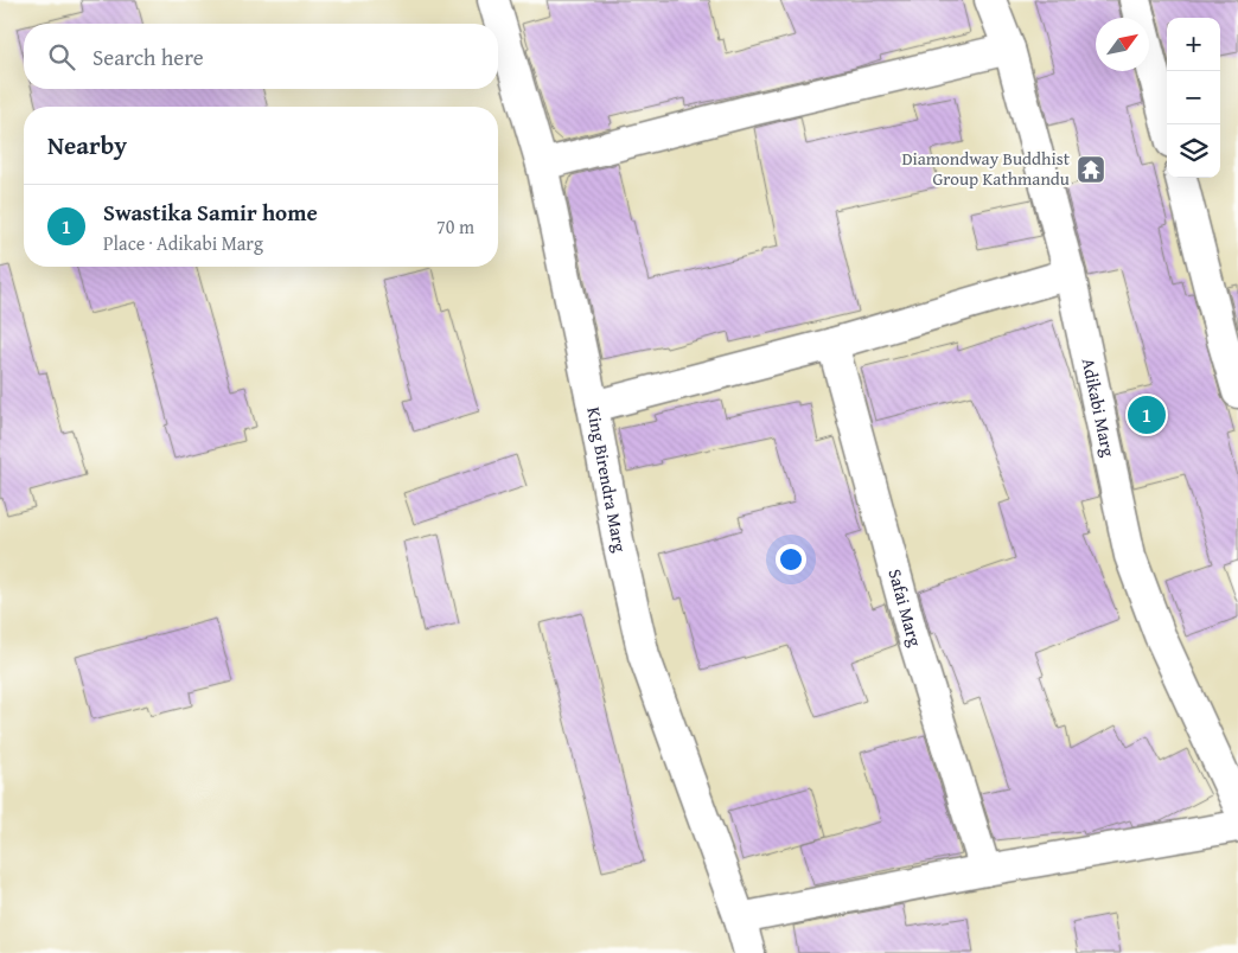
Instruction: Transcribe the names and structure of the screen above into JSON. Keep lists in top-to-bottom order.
{
  "streets": {
    "street": ["Adikabi Marg", "King Birendra Marg", "Safai Marg"]
  },
  "places": {
    "temple": ["Diamondway Buddhist Group Kathmandu"]
  },
  "north": "top right",
  "page": {
    "map_buttons": ["+", "−"],
    "search": "Search here",
    "heading": "Nearby",
    "list": [
      {
        "mark": "1",
        "name": "Swastika Samir home",
        "note": "Place · Adikabi Marg",
        "value": "70 m"
      }
    ],
    "pins": "1"
  }
}
